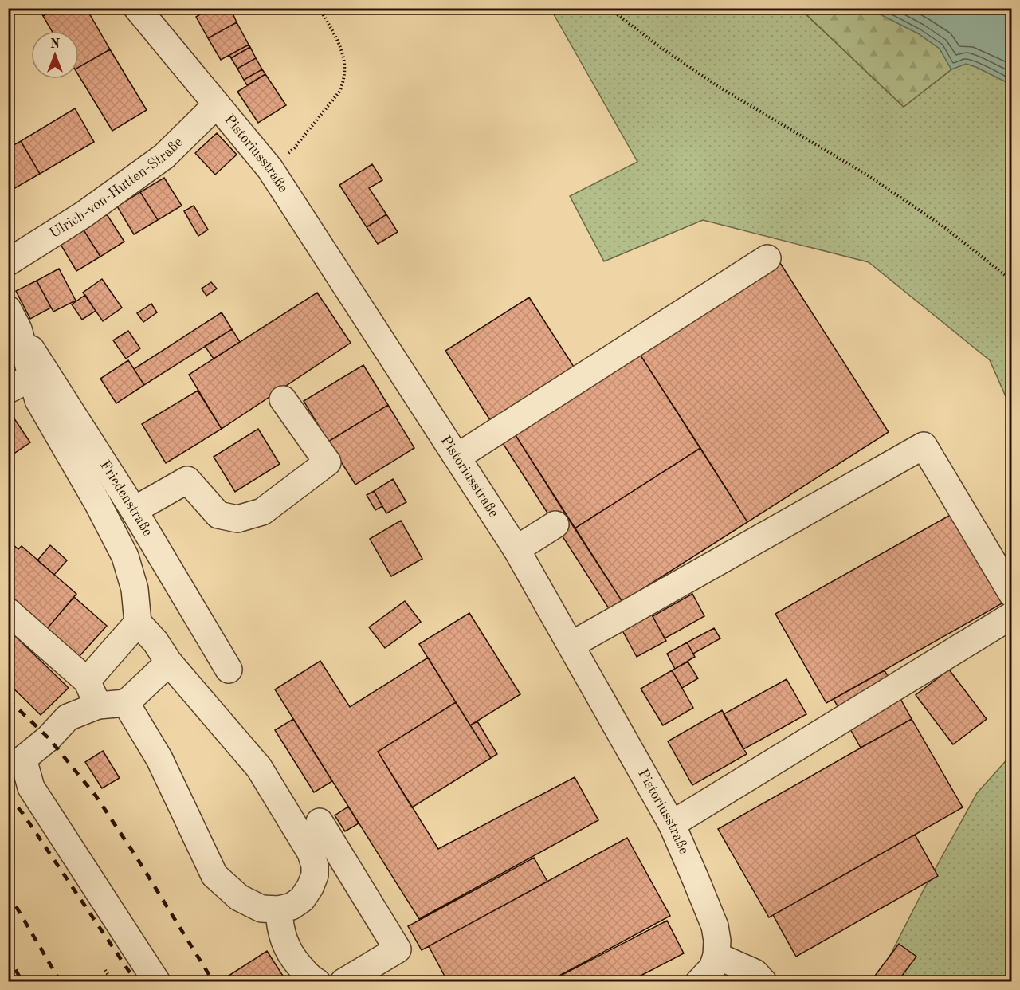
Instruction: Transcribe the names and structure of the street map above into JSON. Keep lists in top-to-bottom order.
{
  "streets": {
    "street": ["Pistoriusstraße", "Ulrich-von-Hutten-Straße", "Friedenstraße"]
  },
  "crossings": [
    ["Pistoriusstraße", "Ulrich-von-Hutten-Straße"]
  ],
  "north": "top"
}
